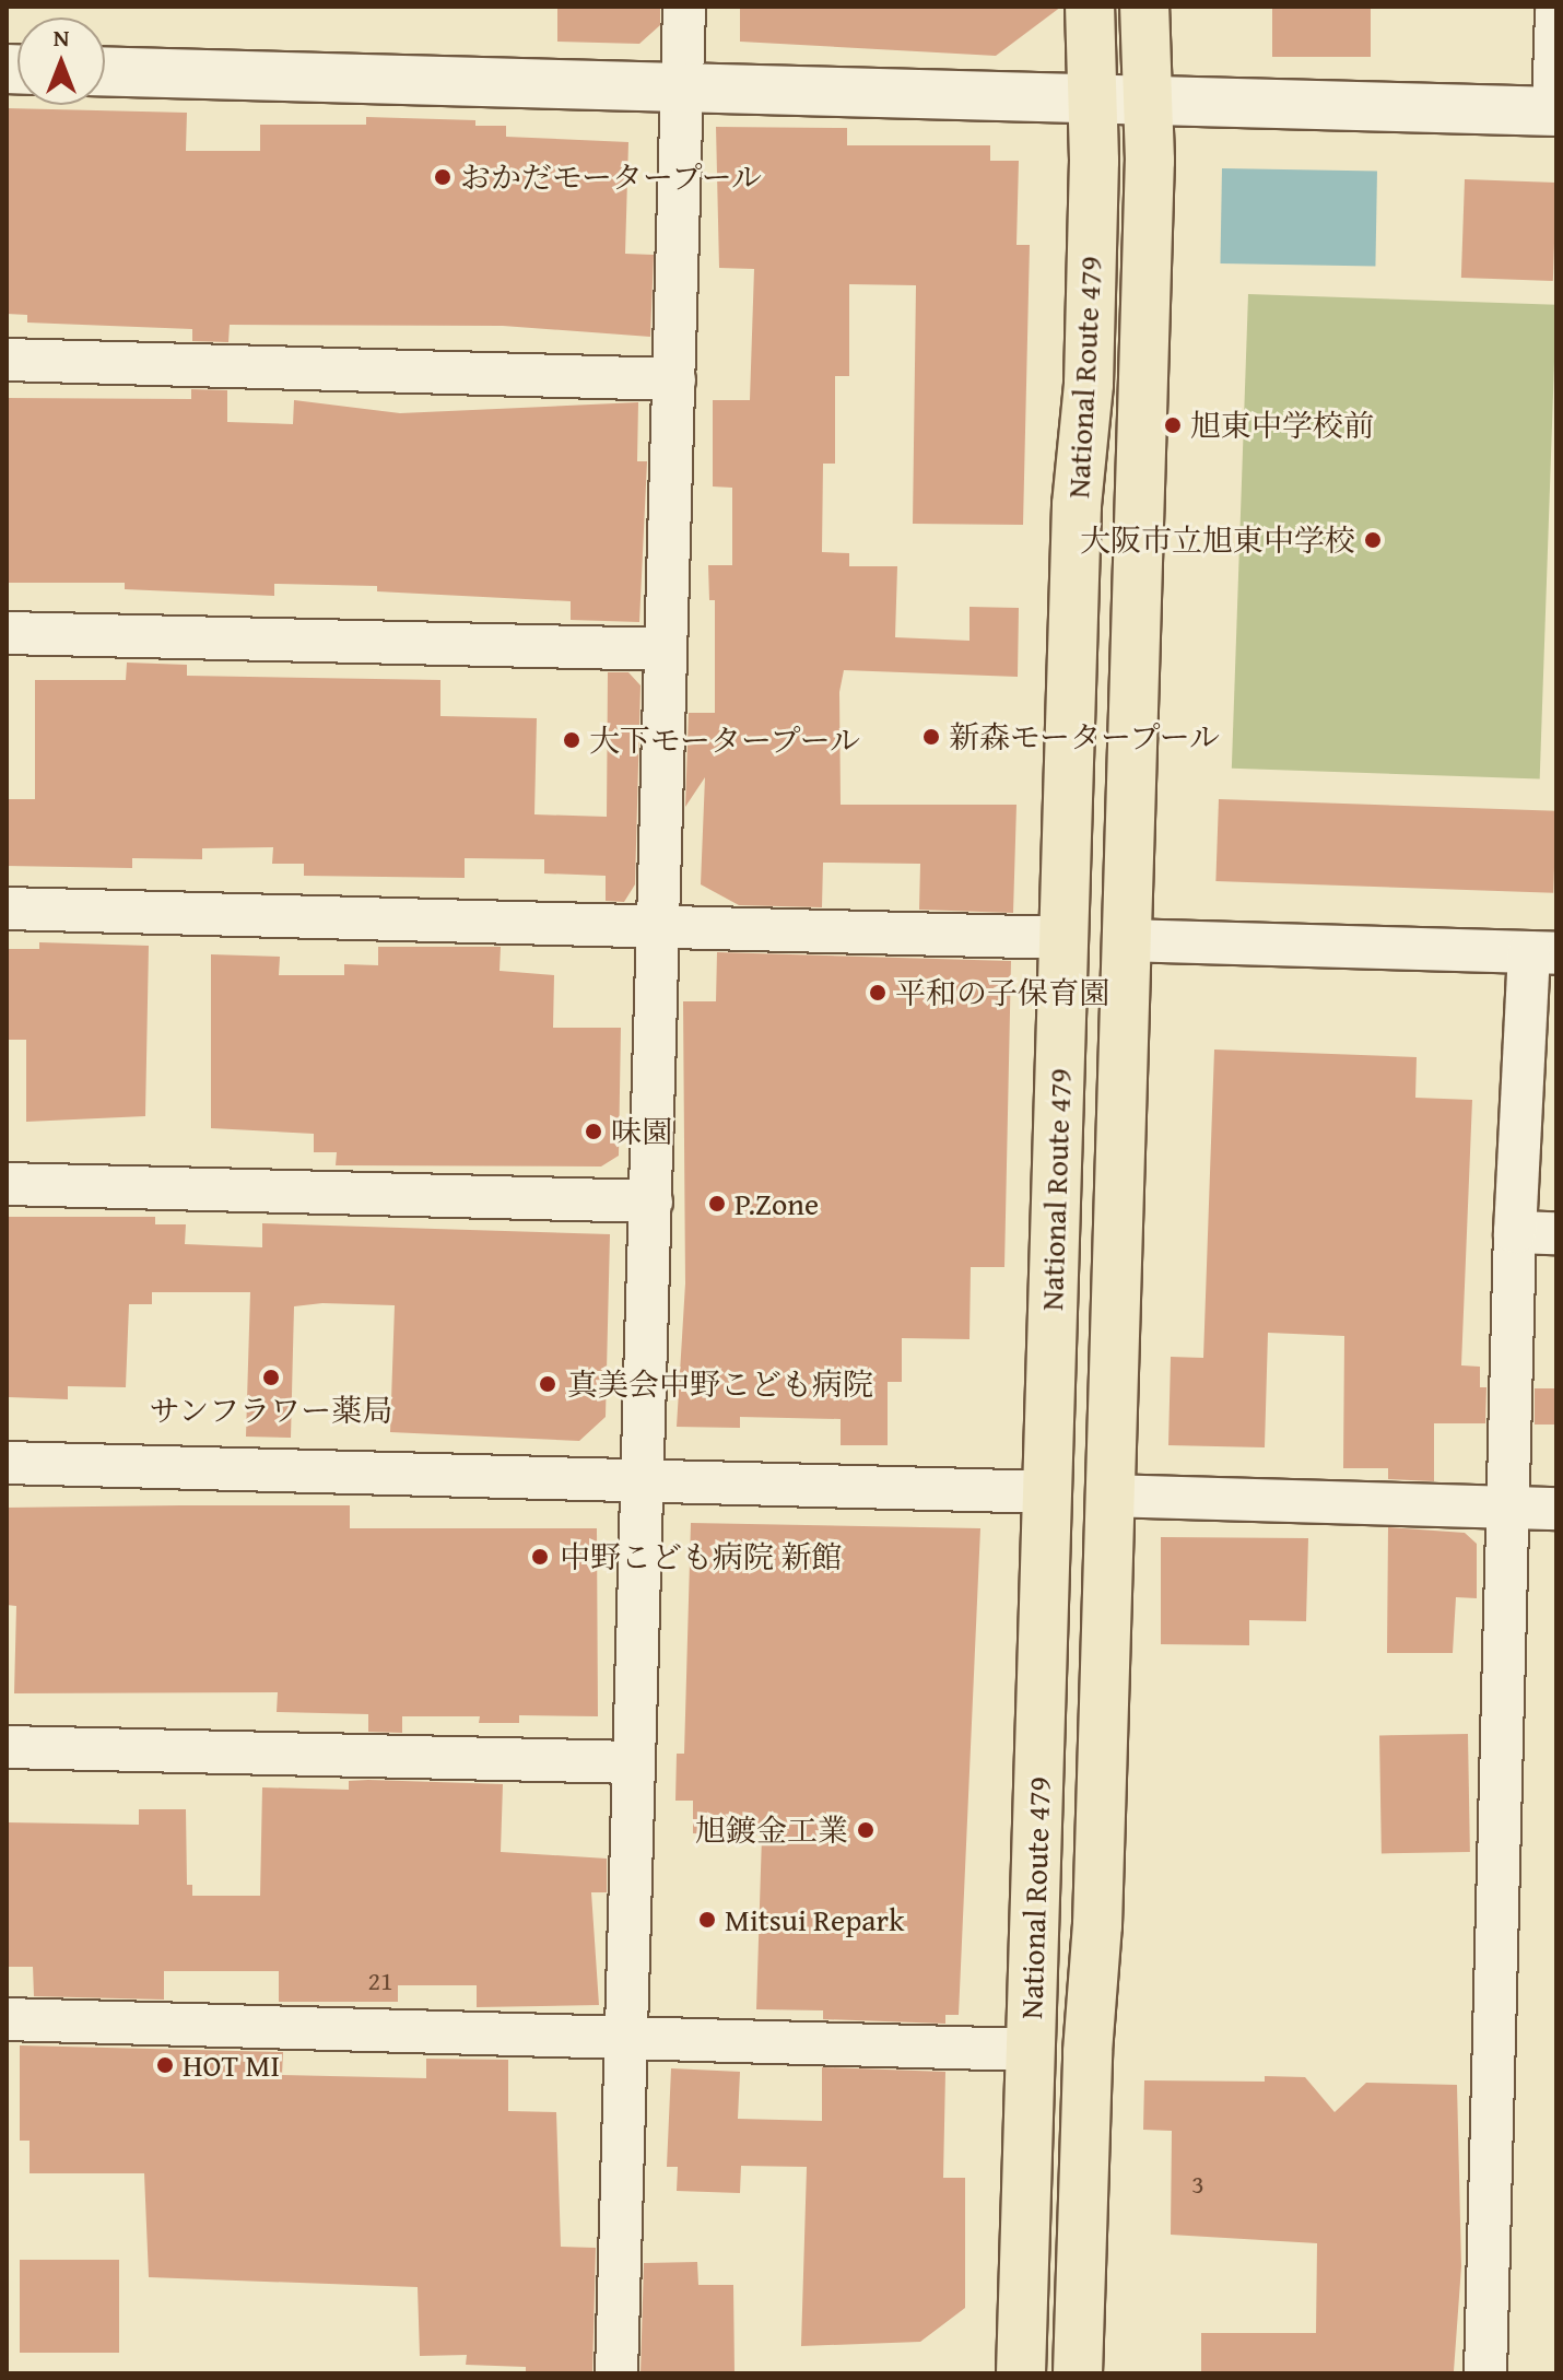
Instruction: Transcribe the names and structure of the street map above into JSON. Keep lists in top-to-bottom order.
{
  "streets": {
    "highway": ["National Route 479"]
  },
  "places": [
    "おかだモータープール",
    "旭東中学校前",
    "大阪市立旭東中学校",
    "新森モータープール",
    "大下モータープール",
    "平和の子保育園",
    "味園",
    "P.Zone",
    "サンフラワー薬局",
    "真美会中野こども病院",
    "中野こども病院 新館",
    "旭鍍金工業",
    "Mitsui Repark",
    "HOT MI"
  ],
  "house_numbers": ["21", "3"],
  "north": "top"
}
